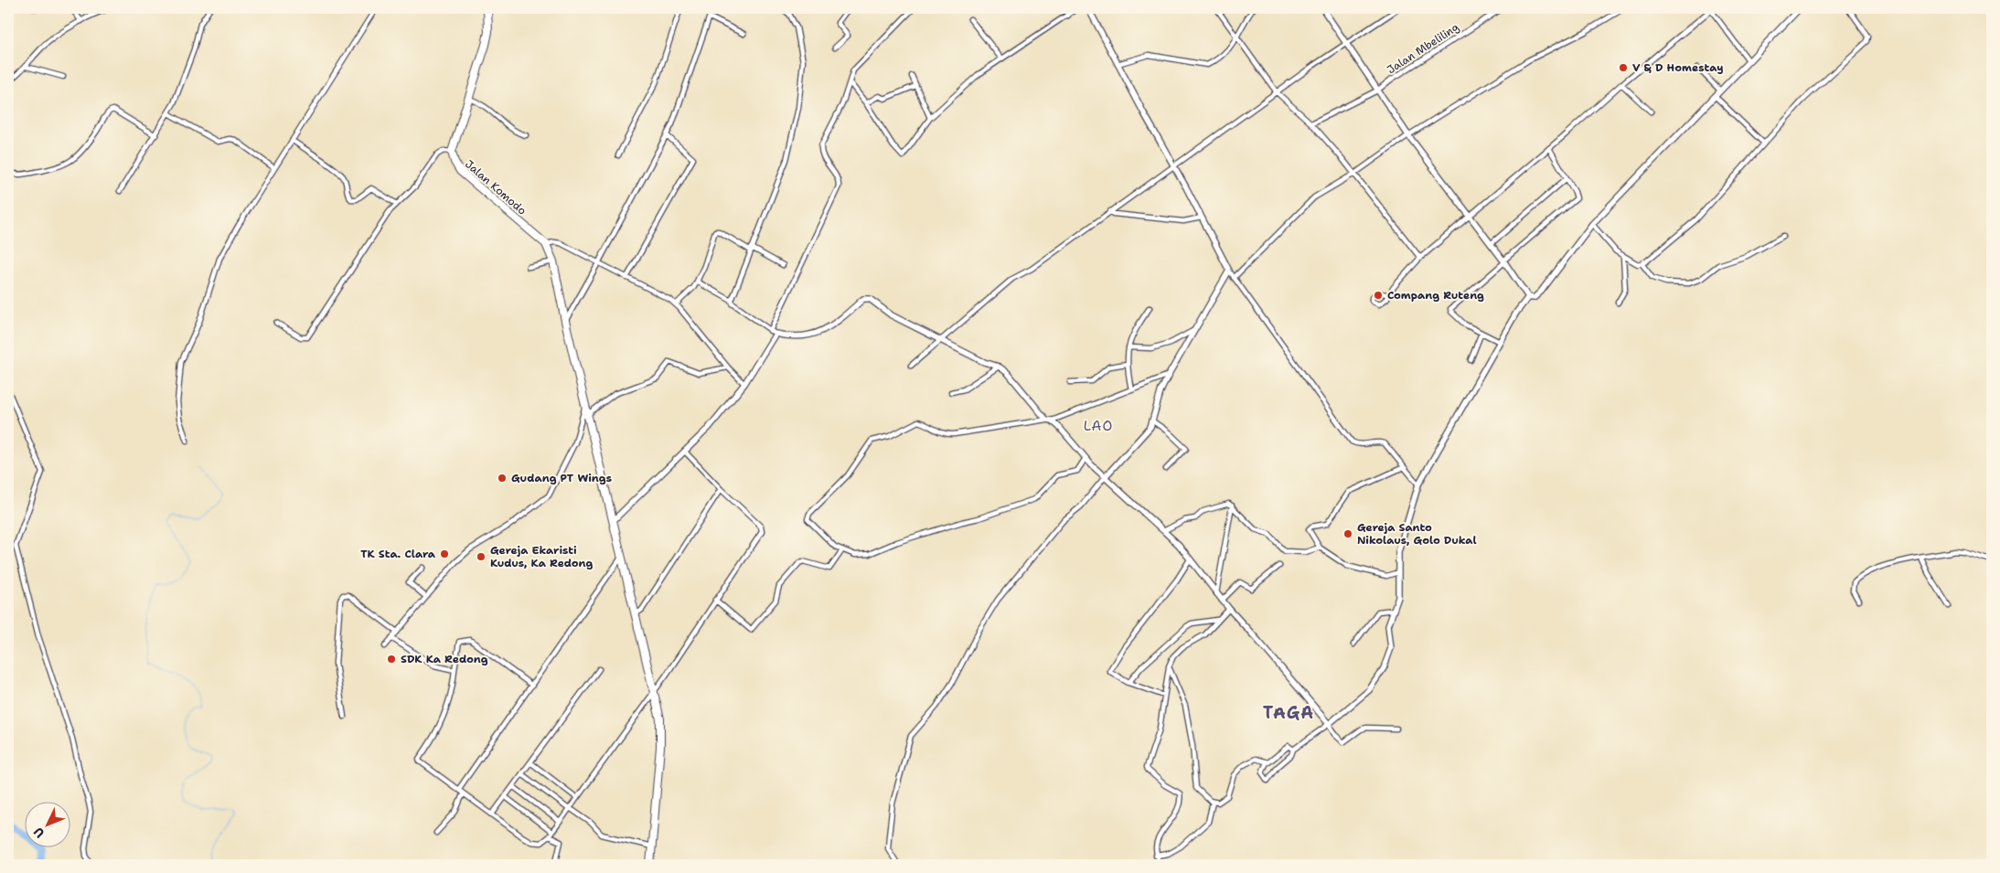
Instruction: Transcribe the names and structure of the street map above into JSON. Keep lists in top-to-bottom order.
{
  "streets": {
    "highway": ["Jalan Komodo"],
    "street": ["Jalan Mbeliling"]
  },
  "districts": ["LAO", "TAGA"],
  "places": [
    "V & D Homestay",
    "Compang Ruteng",
    "Gudang PT Wings",
    "Gereja Santo Nikolaus, Golo Dukal",
    "TK Sta. Clara",
    "Gereja Ekaristi Kudus, Ka Redong",
    "SDK Ka Redong"
  ],
  "north": "bottom left"
}
